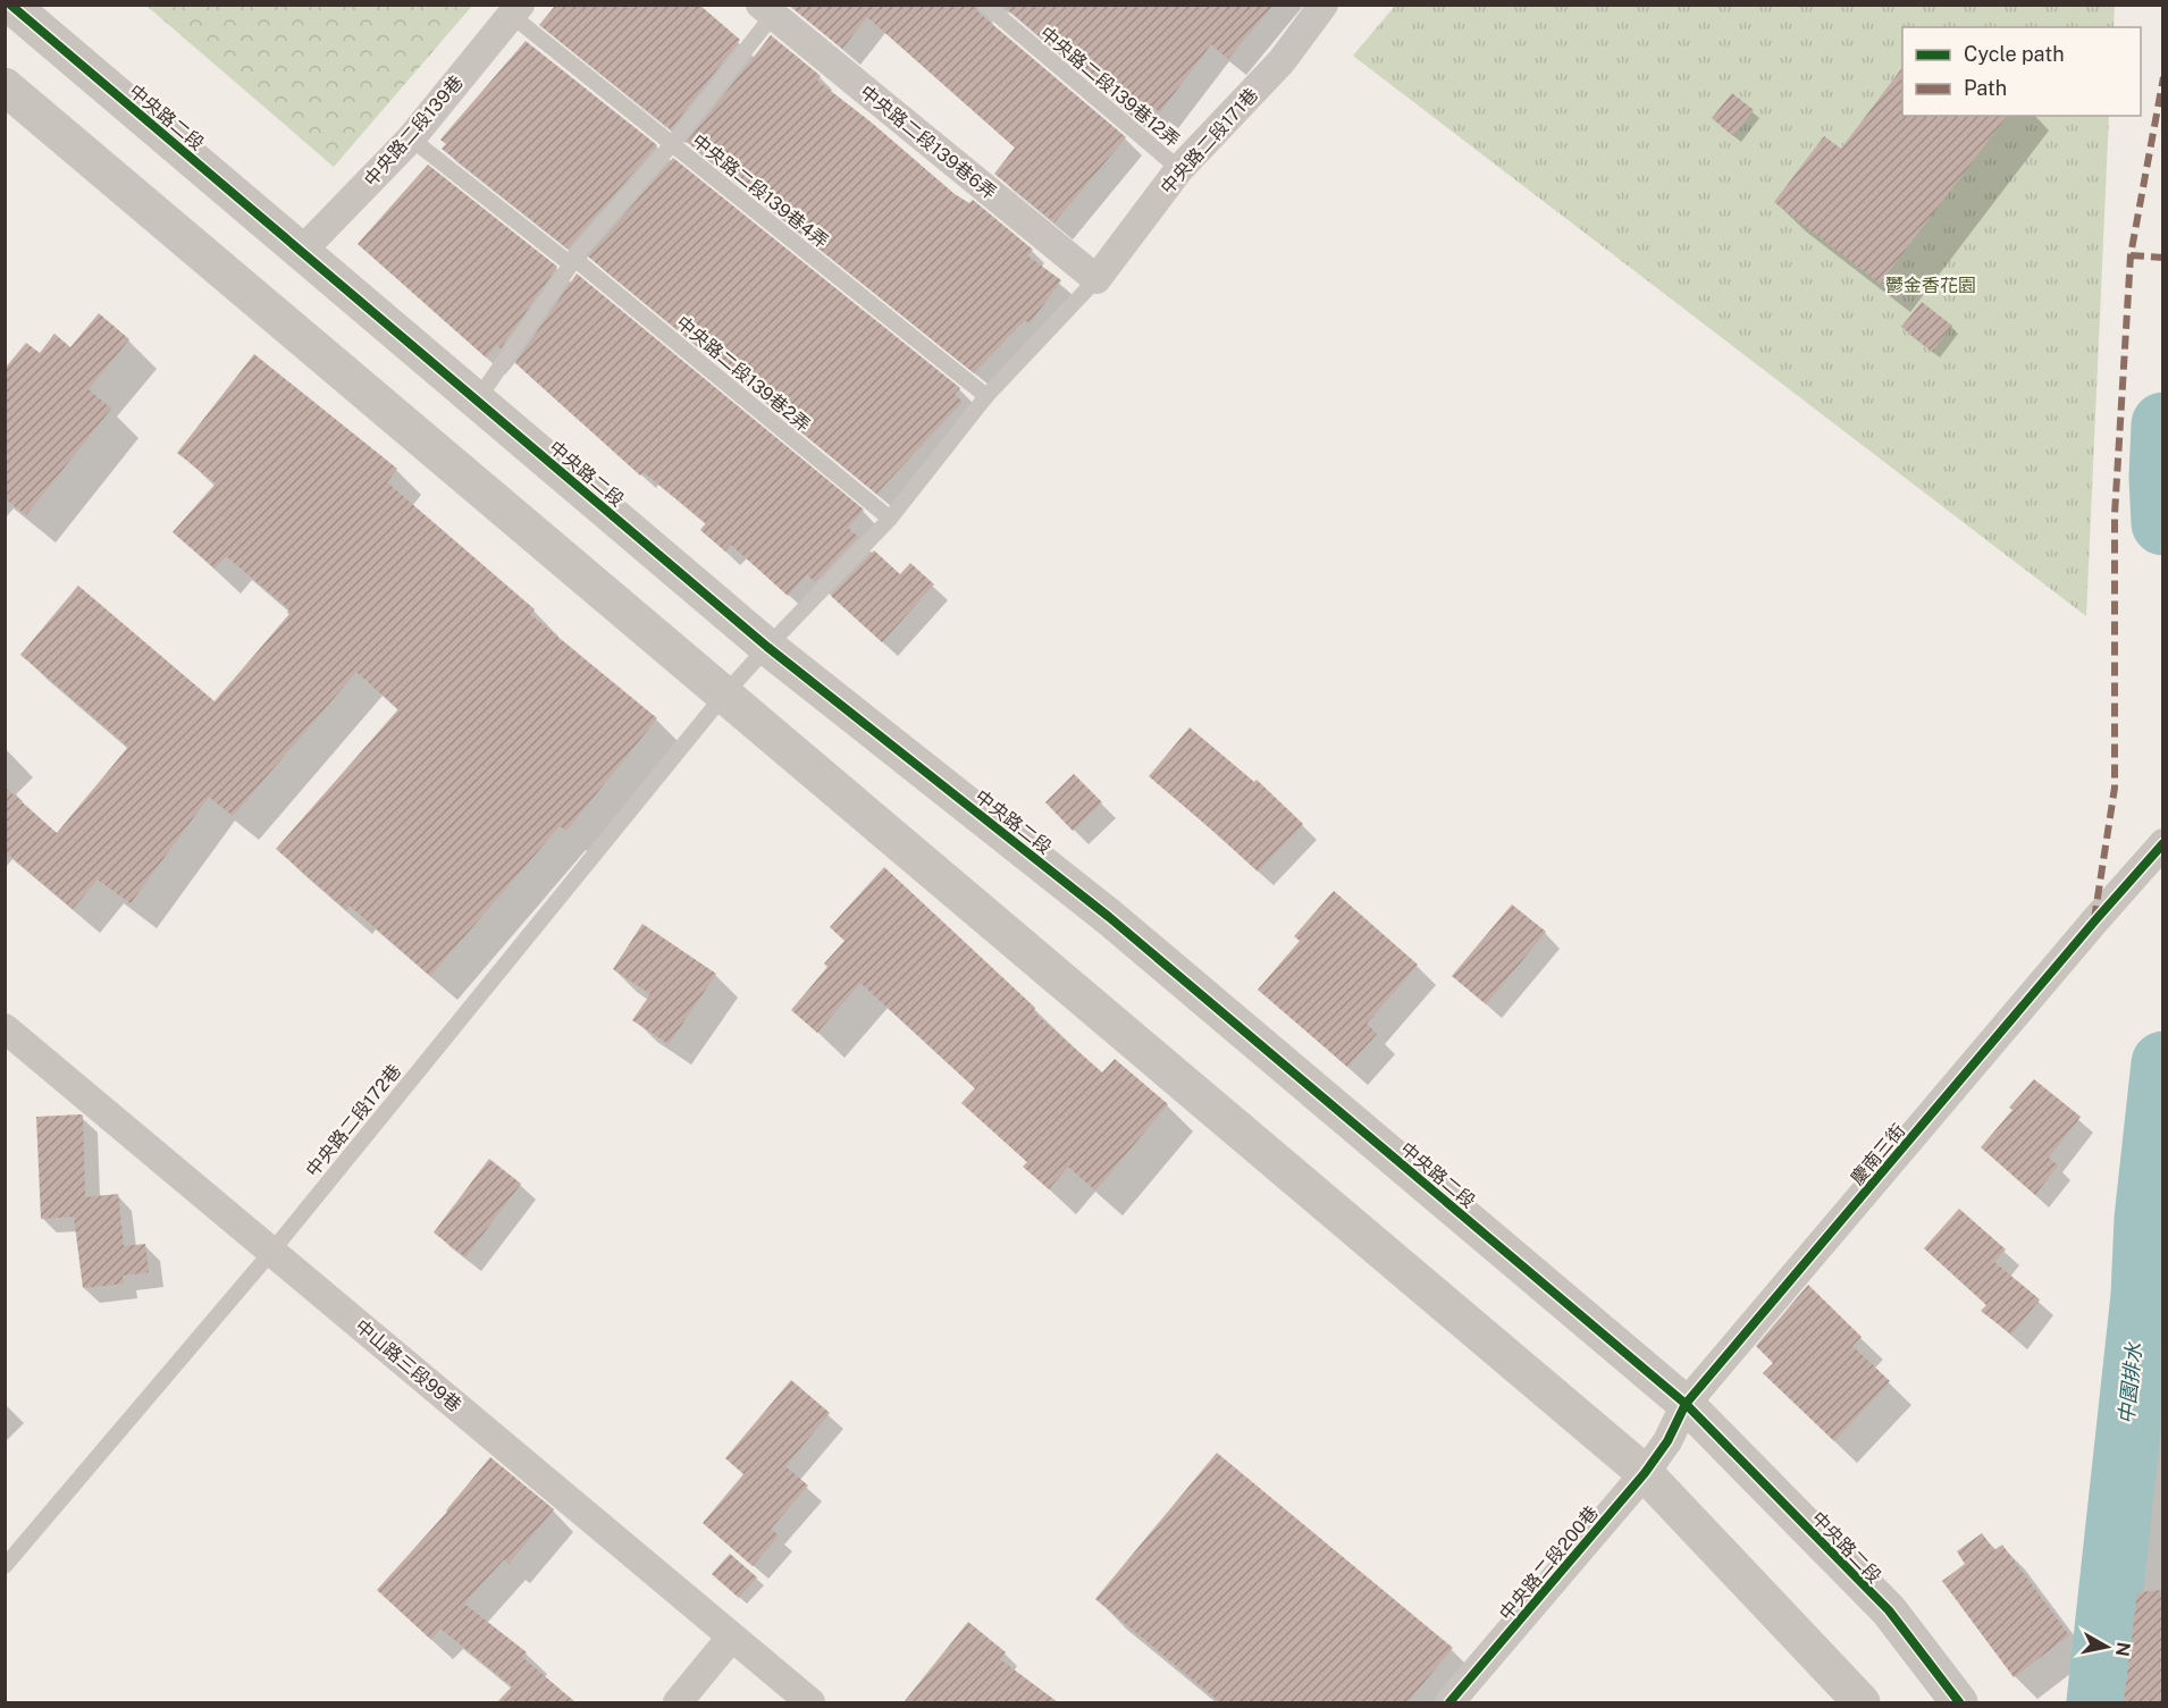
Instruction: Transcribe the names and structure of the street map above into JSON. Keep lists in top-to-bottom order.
{
  "streets": {
    "street": [
      "中央路二段",
      "中央路二段139巷",
      "中央路二段171巷",
      "中央路二段139巷6弄",
      "慶南三街",
      "中山路三段99巷",
      "中央路二段200巷"
    ],
    "lane": [
      "中央路二段139巷12弄",
      "中央路二段139巷4弄",
      "中央路二段139巷2弄",
      "中央路二段172巷"
    ]
  },
  "crossings": [
    ["中央路二段139巷12弄", "中央路二段171巷"],
    ["中央路二段", "中央路二段139巷"],
    ["中央路二段", "中央路二段172巷"],
    ["中央路二段", "慶南三街"],
    ["中央路二段139巷", "中央路二段139巷4弄"],
    ["中央路二段139巷", "中央路二段139巷2弄"],
    ["中央路二段171巷", "中央路二段139巷6弄"],
    ["中央路二段171巷", "中央路二段172巷"],
    ["中央路二段139巷6弄", "中央路二段172巷"],
    ["中央路二段139巷4弄", "中央路二段172巷"],
    ["中央路二段139巷2弄", "中央路二段172巷"],
    ["中央路二段172巷", "中山路三段99巷"],
    ["慶南三街", "中央路二段200巷"]
  ],
  "water": ["中園排水"],
  "parks": ["鬱金香花園"],
  "legend": ["Cycle path", "Path"],
  "north": "right"
}
